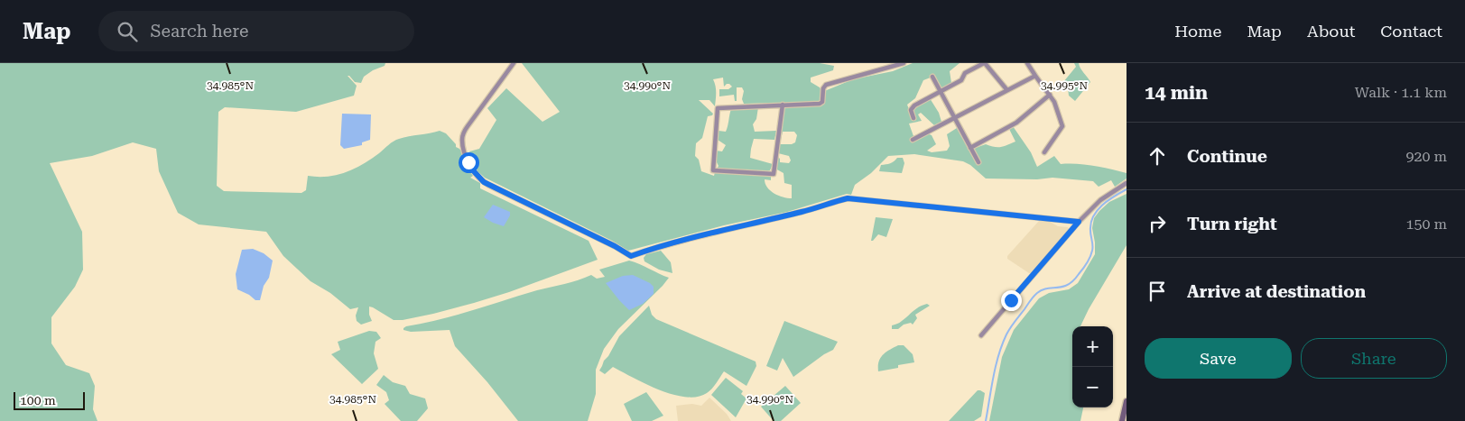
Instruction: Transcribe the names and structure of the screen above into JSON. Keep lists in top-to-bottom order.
{
  "scale_bar": "100 m",
  "page": {
    "header": "Map",
    "search": "Search here",
    "nav": [
      "Home",
      "Map",
      "About",
      "Contact"
    ],
    "heading": ["14 min", "Walk · 1.1 km"],
    "list": [
      ["Continue", "920 m"],
      ["Turn right", "150 m"],
      "Arrive at destination"
    ],
    "buttons": ["Save", "Share"],
    "map_buttons": ["+", "−"],
    "scale": "100 m"
  },
  "coordinates": ["34.985°N", "34.990°N", "34.995°N"]
}
